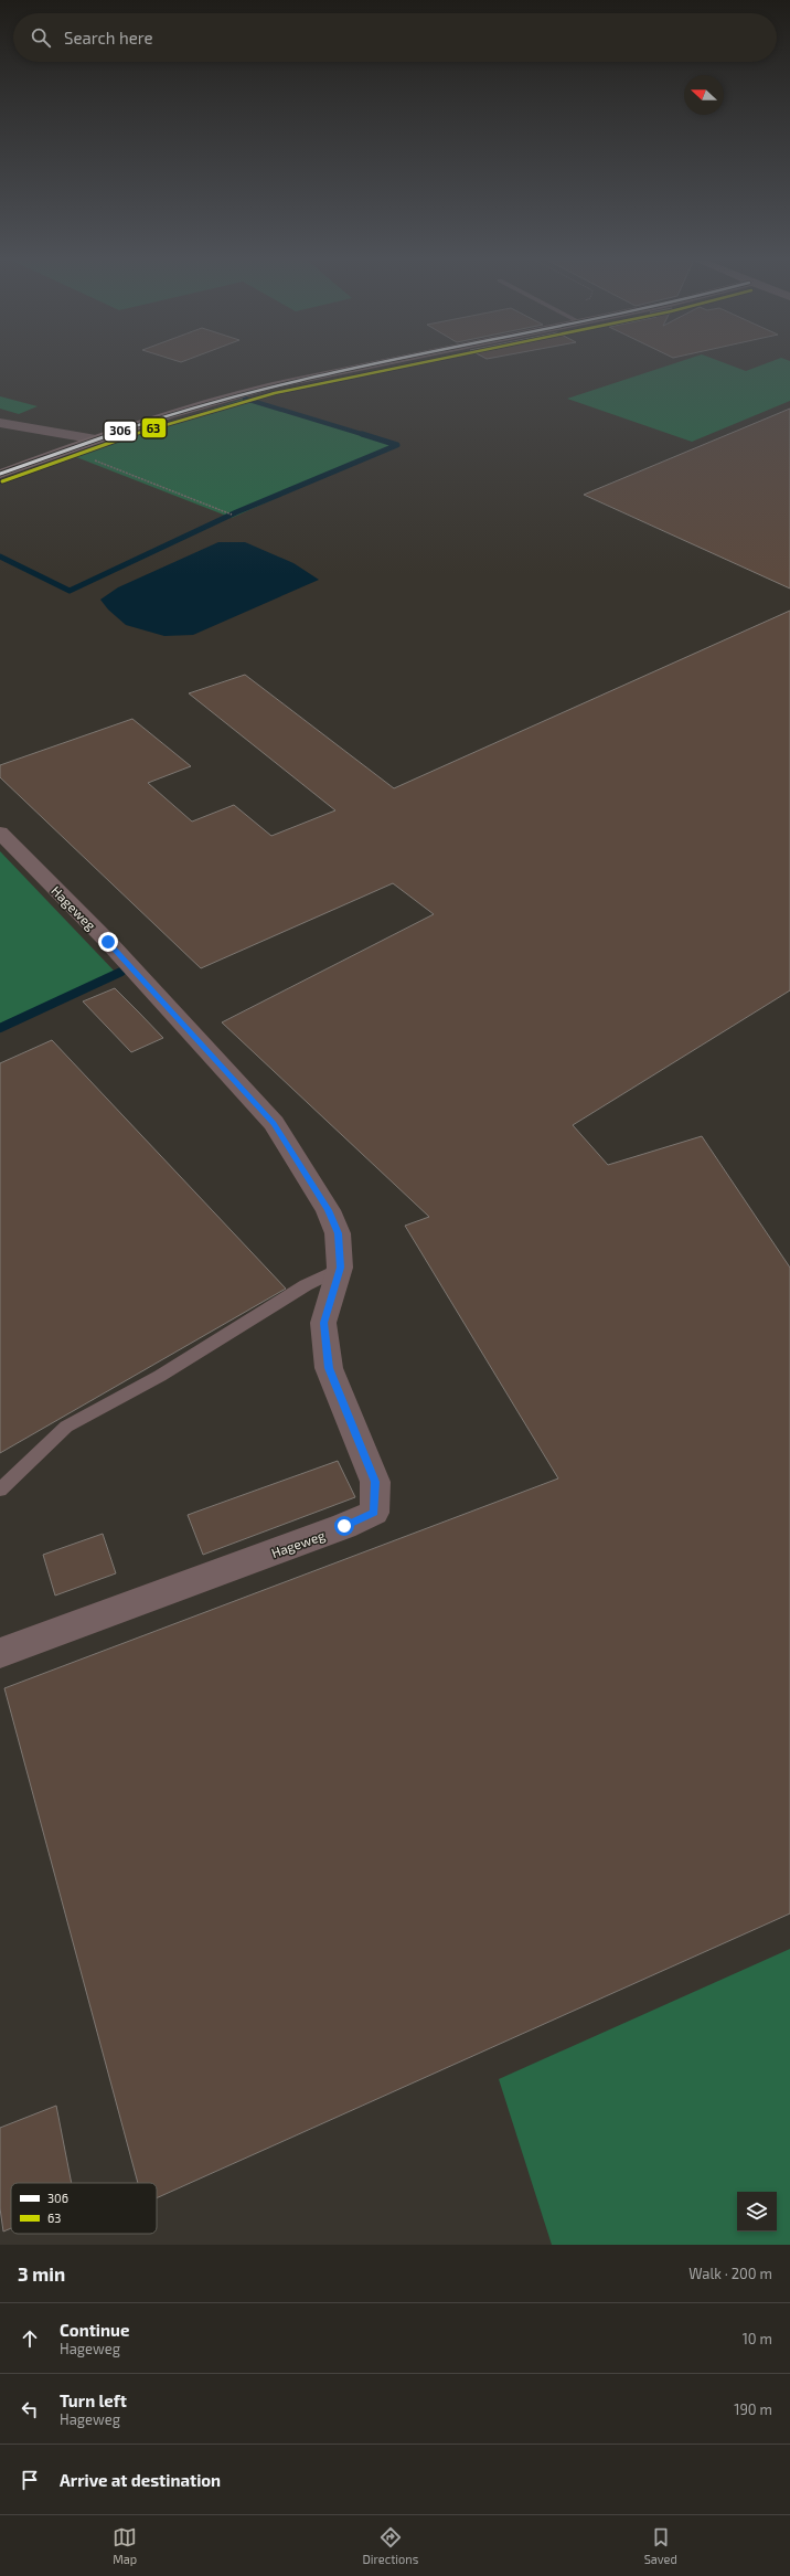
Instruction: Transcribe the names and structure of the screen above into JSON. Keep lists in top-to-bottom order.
{
  "streets": {
    "street": ["Hageweg"]
  },
  "lines": ["transit line 306", "transit line 63"],
  "legend": ["306", "63"],
  "north": "left",
  "page": {
    "search": "Search here",
    "heading": ["3 min", "Walk · 200 m"],
    "list": [
      ["Continue", "Hageweg", "10 m"],
      ["Turn left", "Hageweg", "190 m"],
      "Arrive at destination"
    ],
    "nav": ["Map", "Directions", "Saved"]
  }
}
